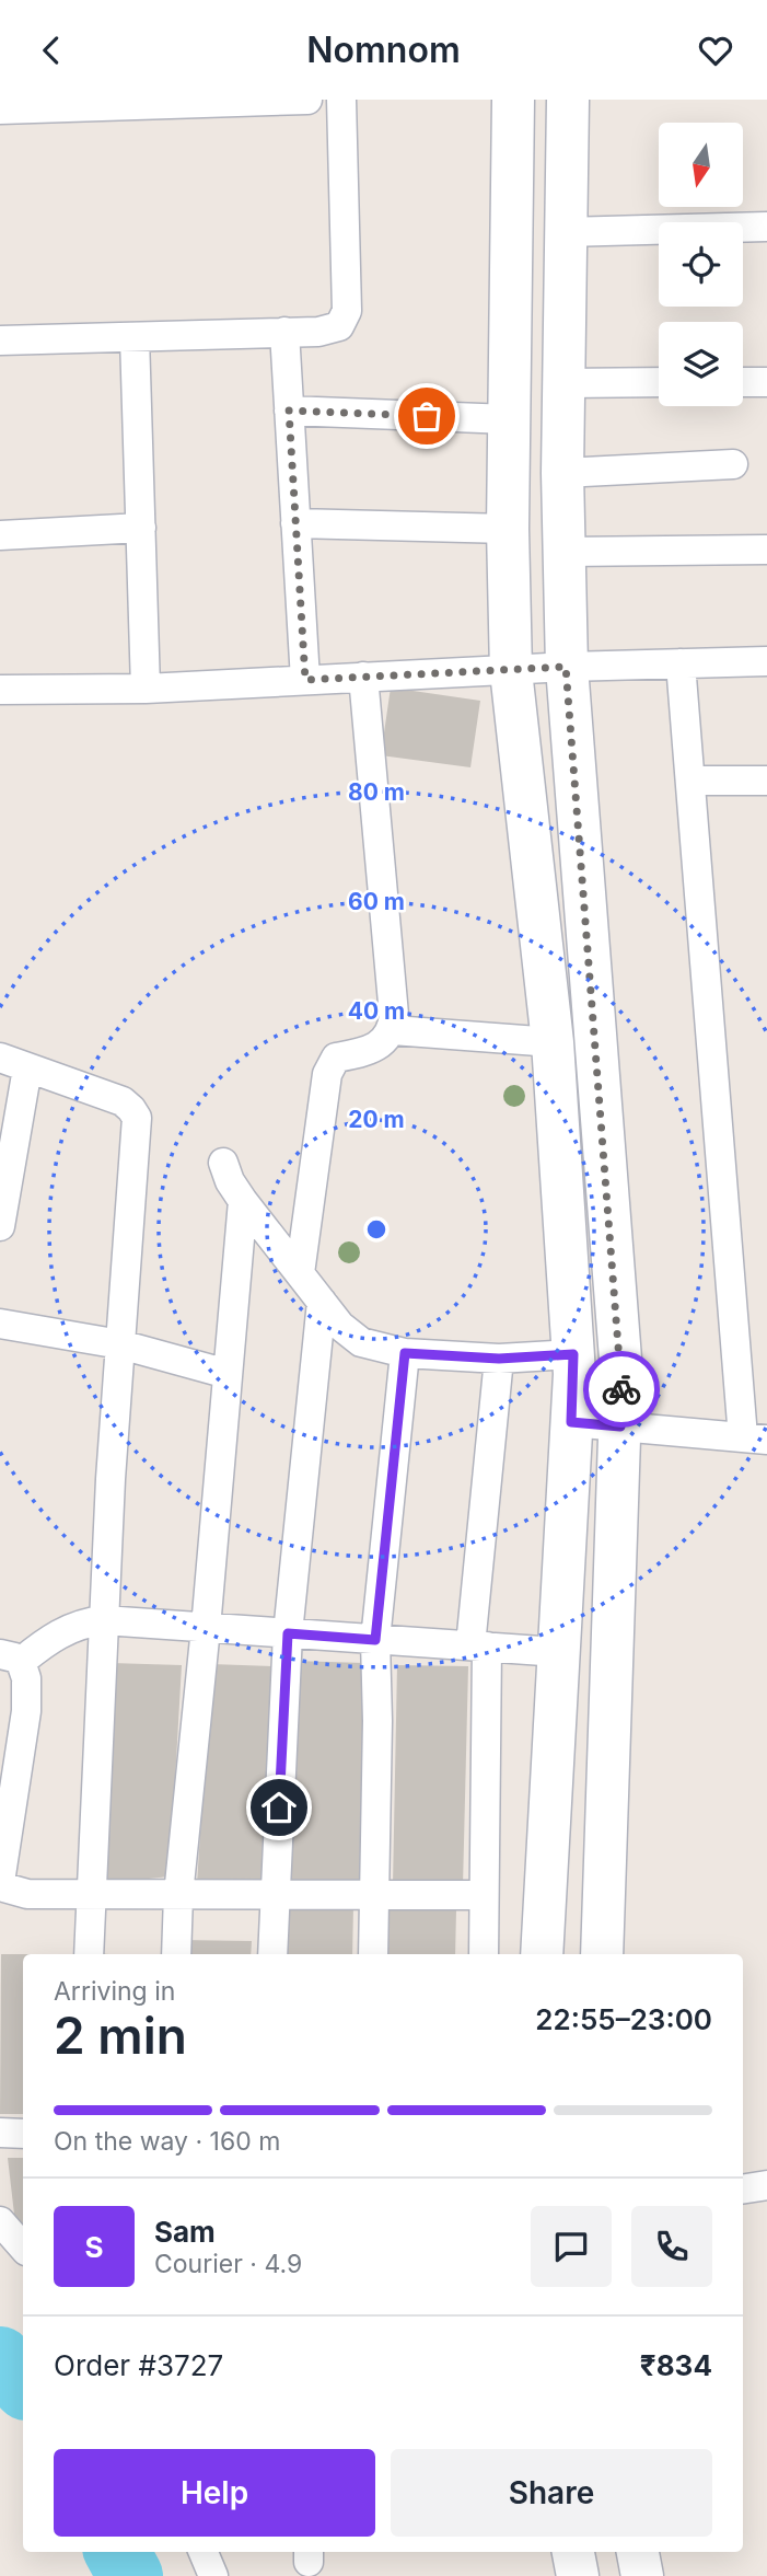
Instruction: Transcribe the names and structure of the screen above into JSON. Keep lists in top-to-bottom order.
{
  "north": "bottom",
  "page": {
    "header": "Nomnom",
    "heading": ["2 min", "Arriving in", "22:55–23:00"],
    "panel": [
      "Sam",
      "Courier · 4.9",
      "Order #3727",
      "₹834"
    ],
    "bar": "On the way · 160 m",
    "round": "S",
    "buttons": ["Help", "Share"]
  },
  "rings": [
    "80 m",
    "60 m",
    "40 m",
    "20 m"
  ]
}
